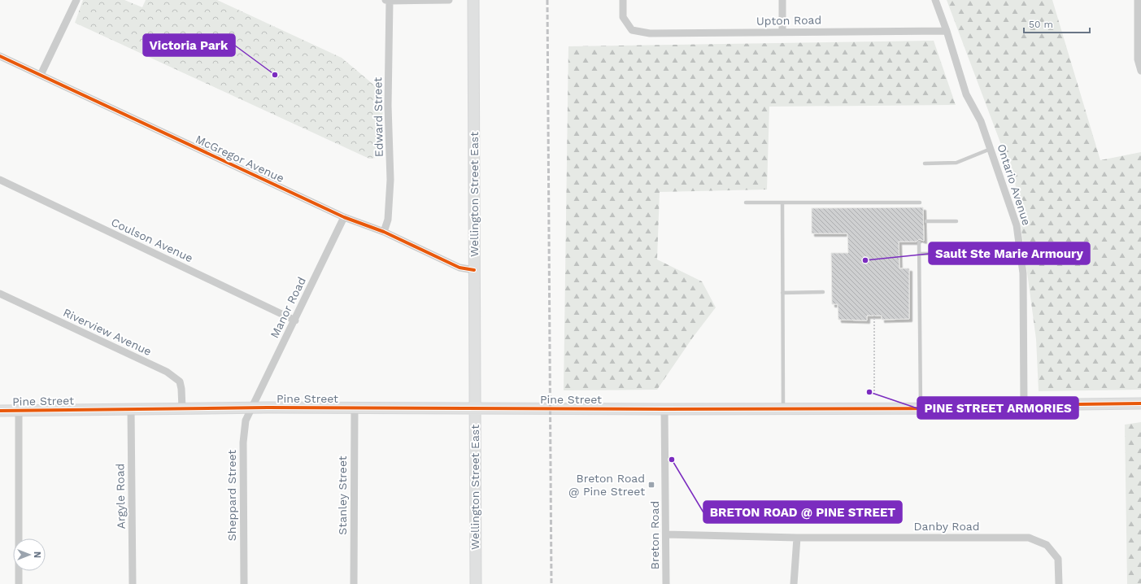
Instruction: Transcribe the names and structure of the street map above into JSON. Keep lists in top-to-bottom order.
{
  "streets": {
    "street": [
      "Upton Road",
      "Edward Street",
      "McGregor Avenue",
      "Ontario Avenue",
      "Wellington Street East",
      "Coulson Avenue",
      "Manor Road",
      "Riverview Avenue",
      "Pine Street",
      "Sheppard Street",
      "Stanley Street",
      "Argyle Road",
      "Danby Road",
      "Breton Road"
    ]
  },
  "crossings": [
    ["Upton Road", "Ontario Avenue"],
    ["Edward Street", "McGregor Avenue"],
    ["McGregor Avenue", "Wellington Street East"],
    ["McGregor Avenue", "Manor Road"],
    ["Ontario Avenue", "Pine Street"],
    ["Wellington Street East", "Pine Street"],
    ["Coulson Avenue", "Manor Road"],
    ["Manor Road", "Pine Street"],
    ["Manor Road", "Sheppard Street"],
    ["Riverview Avenue", "Pine Street"],
    ["Pine Street", "Sheppard Street"],
    ["Pine Street", "Stanley Street"],
    ["Pine Street", "Argyle Road"],
    ["Pine Street", "Breton Road"],
    ["Danby Road", "Breton Road"]
  ],
  "places": {
    "other": [
      "Victoria Park",
      "Sault Ste Marie Armoury",
      "PINE STREET ARMORIES",
      "BRETON ROAD @ PINE STREET"
    ],
    "transit": ["Breton Road @ Pine Street"]
  },
  "scale_bar": "50 m",
  "north": "right"
}
